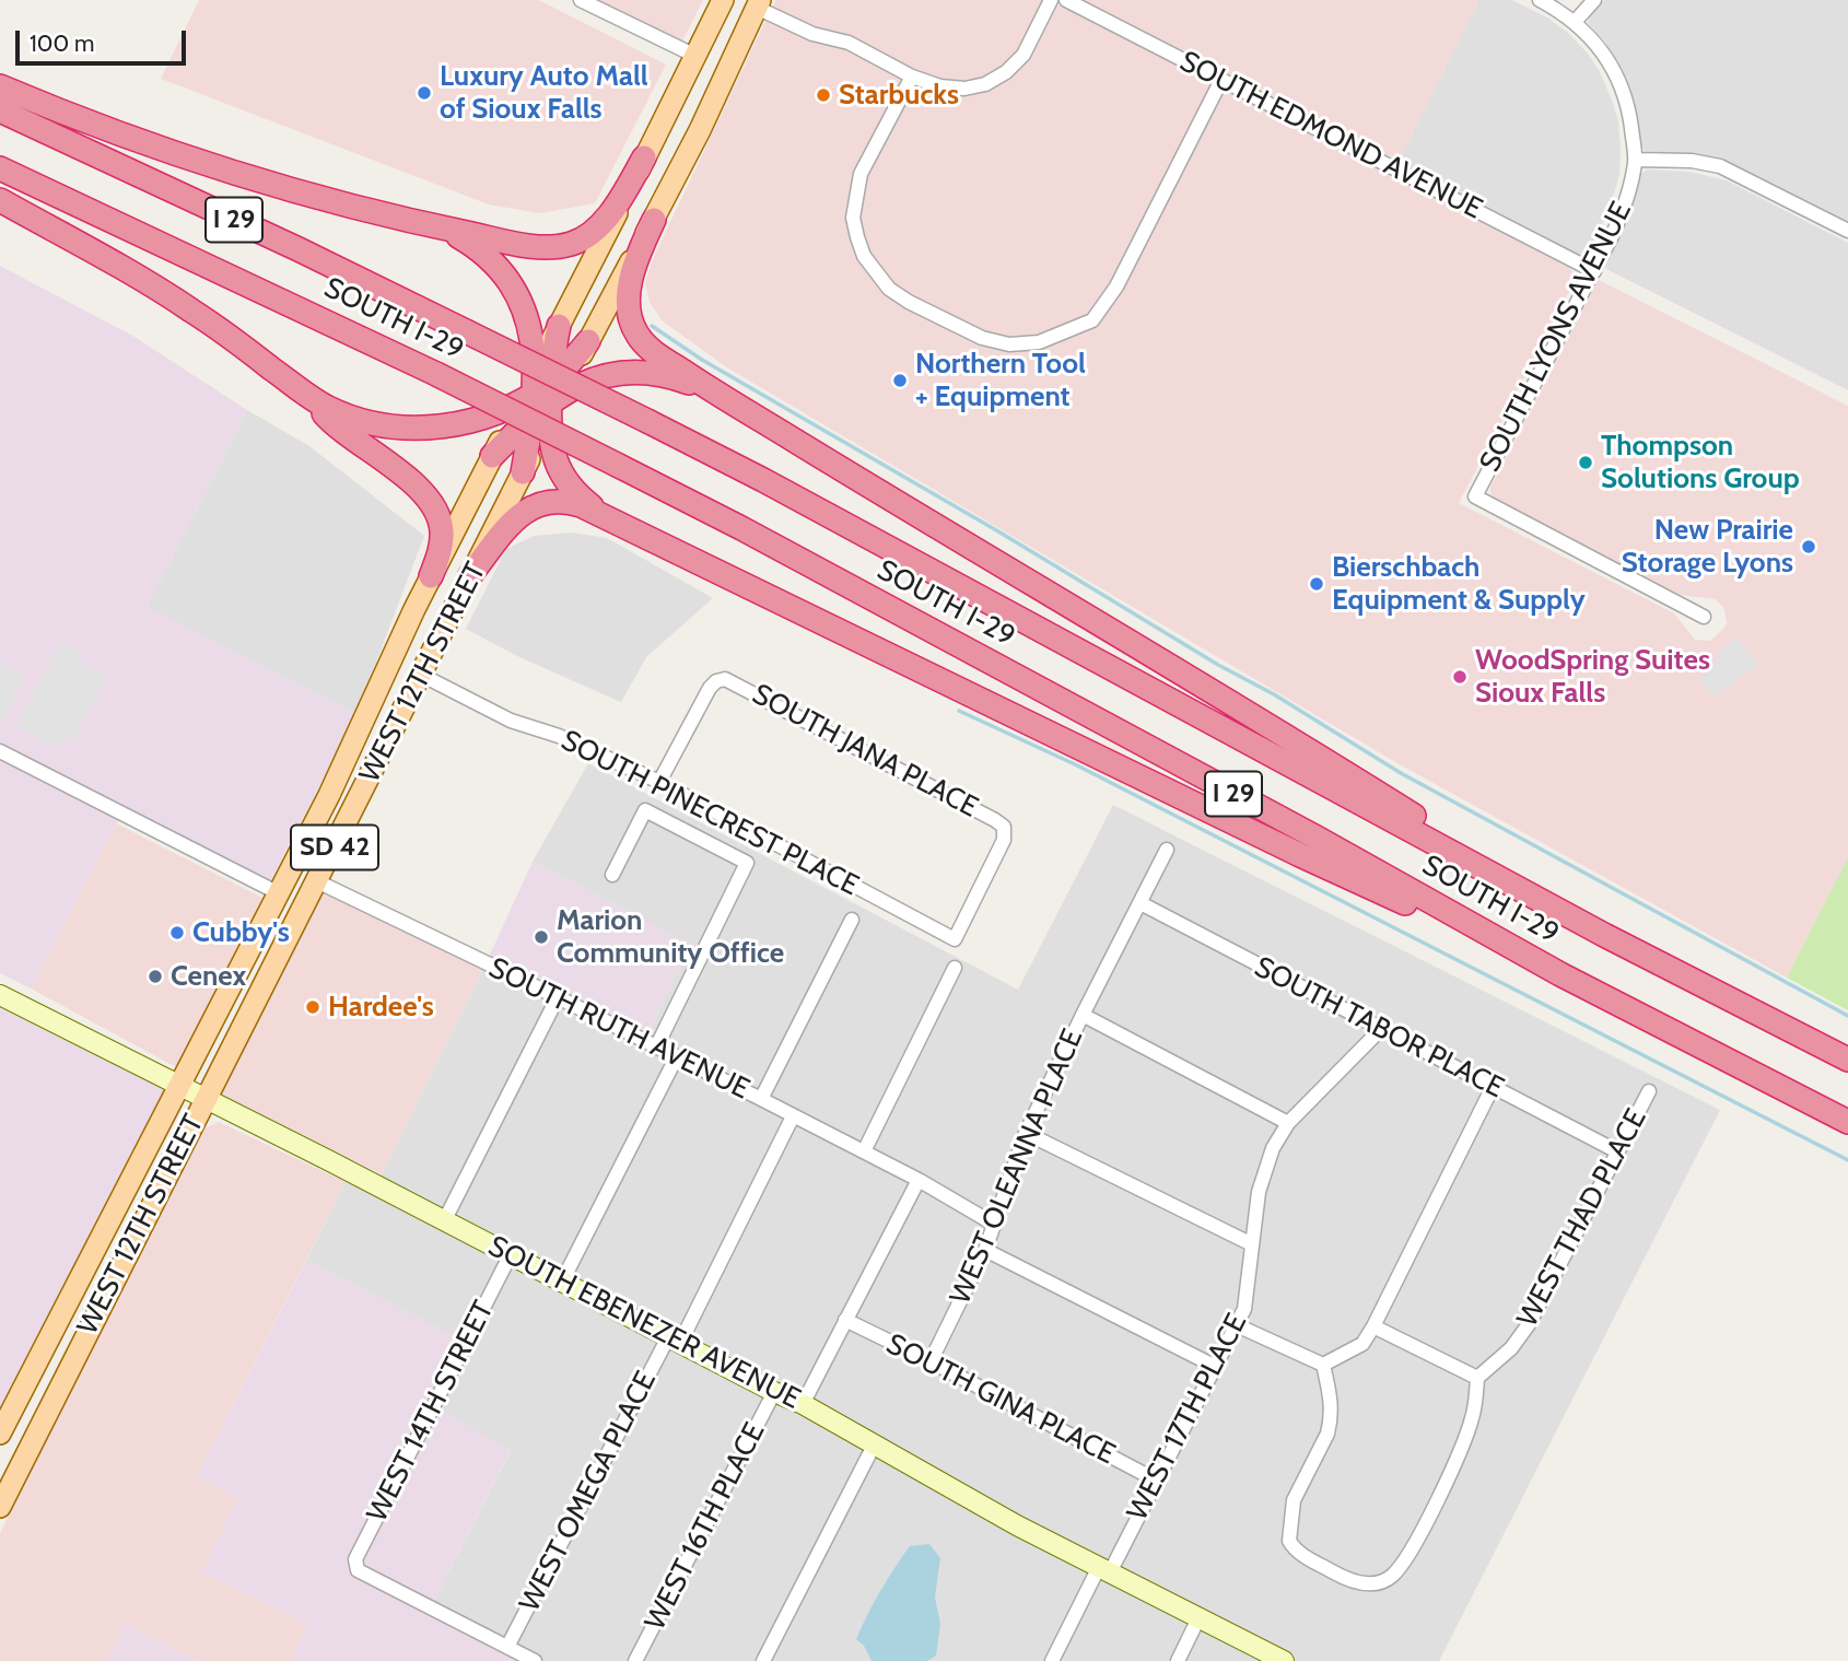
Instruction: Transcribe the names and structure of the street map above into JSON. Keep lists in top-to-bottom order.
{
  "streets": {
    "highway": ["I 29", "SOUTH I-29"],
    "main road": ["WEST 12TH STREET", "SD 42"],
    "street": [
      "SOUTH EDMOND AVENUE",
      "SOUTH LYONS AVENUE",
      "SOUTH JANA PLACE",
      "SOUTH PINECREST PLACE",
      "SOUTH TABOR PLACE",
      "SOUTH RUTH AVENUE",
      "WEST OLEANNA PLACE",
      "WEST THAD PLACE",
      "SOUTH EBENEZER AVENUE",
      "SOUTH GINA PLACE",
      "WEST 14TH STREET",
      "WEST 17TH PLACE",
      "WEST OMEGA PLACE",
      "WEST 16TH PLACE"
    ]
  },
  "crossings": [
    ["SOUTH EDMOND AVENUE", "SOUTH LYONS AVENUE"],
    ["WEST 12TH STREET", "SOUTH PINECREST PLACE"],
    ["WEST 12TH STREET", "SOUTH RUTH AVENUE"],
    ["WEST 12TH STREET", "SOUTH EBENEZER AVENUE"],
    ["SOUTH JANA PLACE", "SOUTH PINECREST PLACE"],
    ["SOUTH TABOR PLACE", "WEST OLEANNA PLACE"],
    ["SOUTH TABOR PLACE", "WEST THAD PLACE"],
    ["SOUTH TABOR PLACE", "WEST 17TH PLACE"],
    ["SOUTH RUTH AVENUE", "WEST OLEANNA PLACE"],
    ["SOUTH RUTH AVENUE", "WEST OMEGA PLACE"],
    ["WEST OLEANNA PLACE", "SOUTH GINA PLACE"],
    ["SOUTH EBENEZER AVENUE", "WEST 14TH STREET"],
    ["SOUTH EBENEZER AVENUE", "WEST 17TH PLACE"],
    ["SOUTH EBENEZER AVENUE", "WEST OMEGA PLACE"],
    ["SOUTH EBENEZER AVENUE", "WEST 16TH PLACE"],
    ["SOUTH GINA PLACE", "WEST 17TH PLACE"],
    ["WEST 14TH STREET", "WEST OMEGA PLACE"]
  ],
  "places": [
    "Luxury Auto Mall of Sioux Falls",
    "Starbucks",
    "Northern Tool + Equipment",
    "Thompson Solutions Group",
    "New Prairie Storage Lyons",
    "Bierschbach Equipment & Supply",
    "WoodSpring Suites Sioux Falls",
    "Cubby's",
    "Marion Community Office",
    "Cenex",
    "Hardee's"
  ],
  "scale_bar": "100 m"
}
